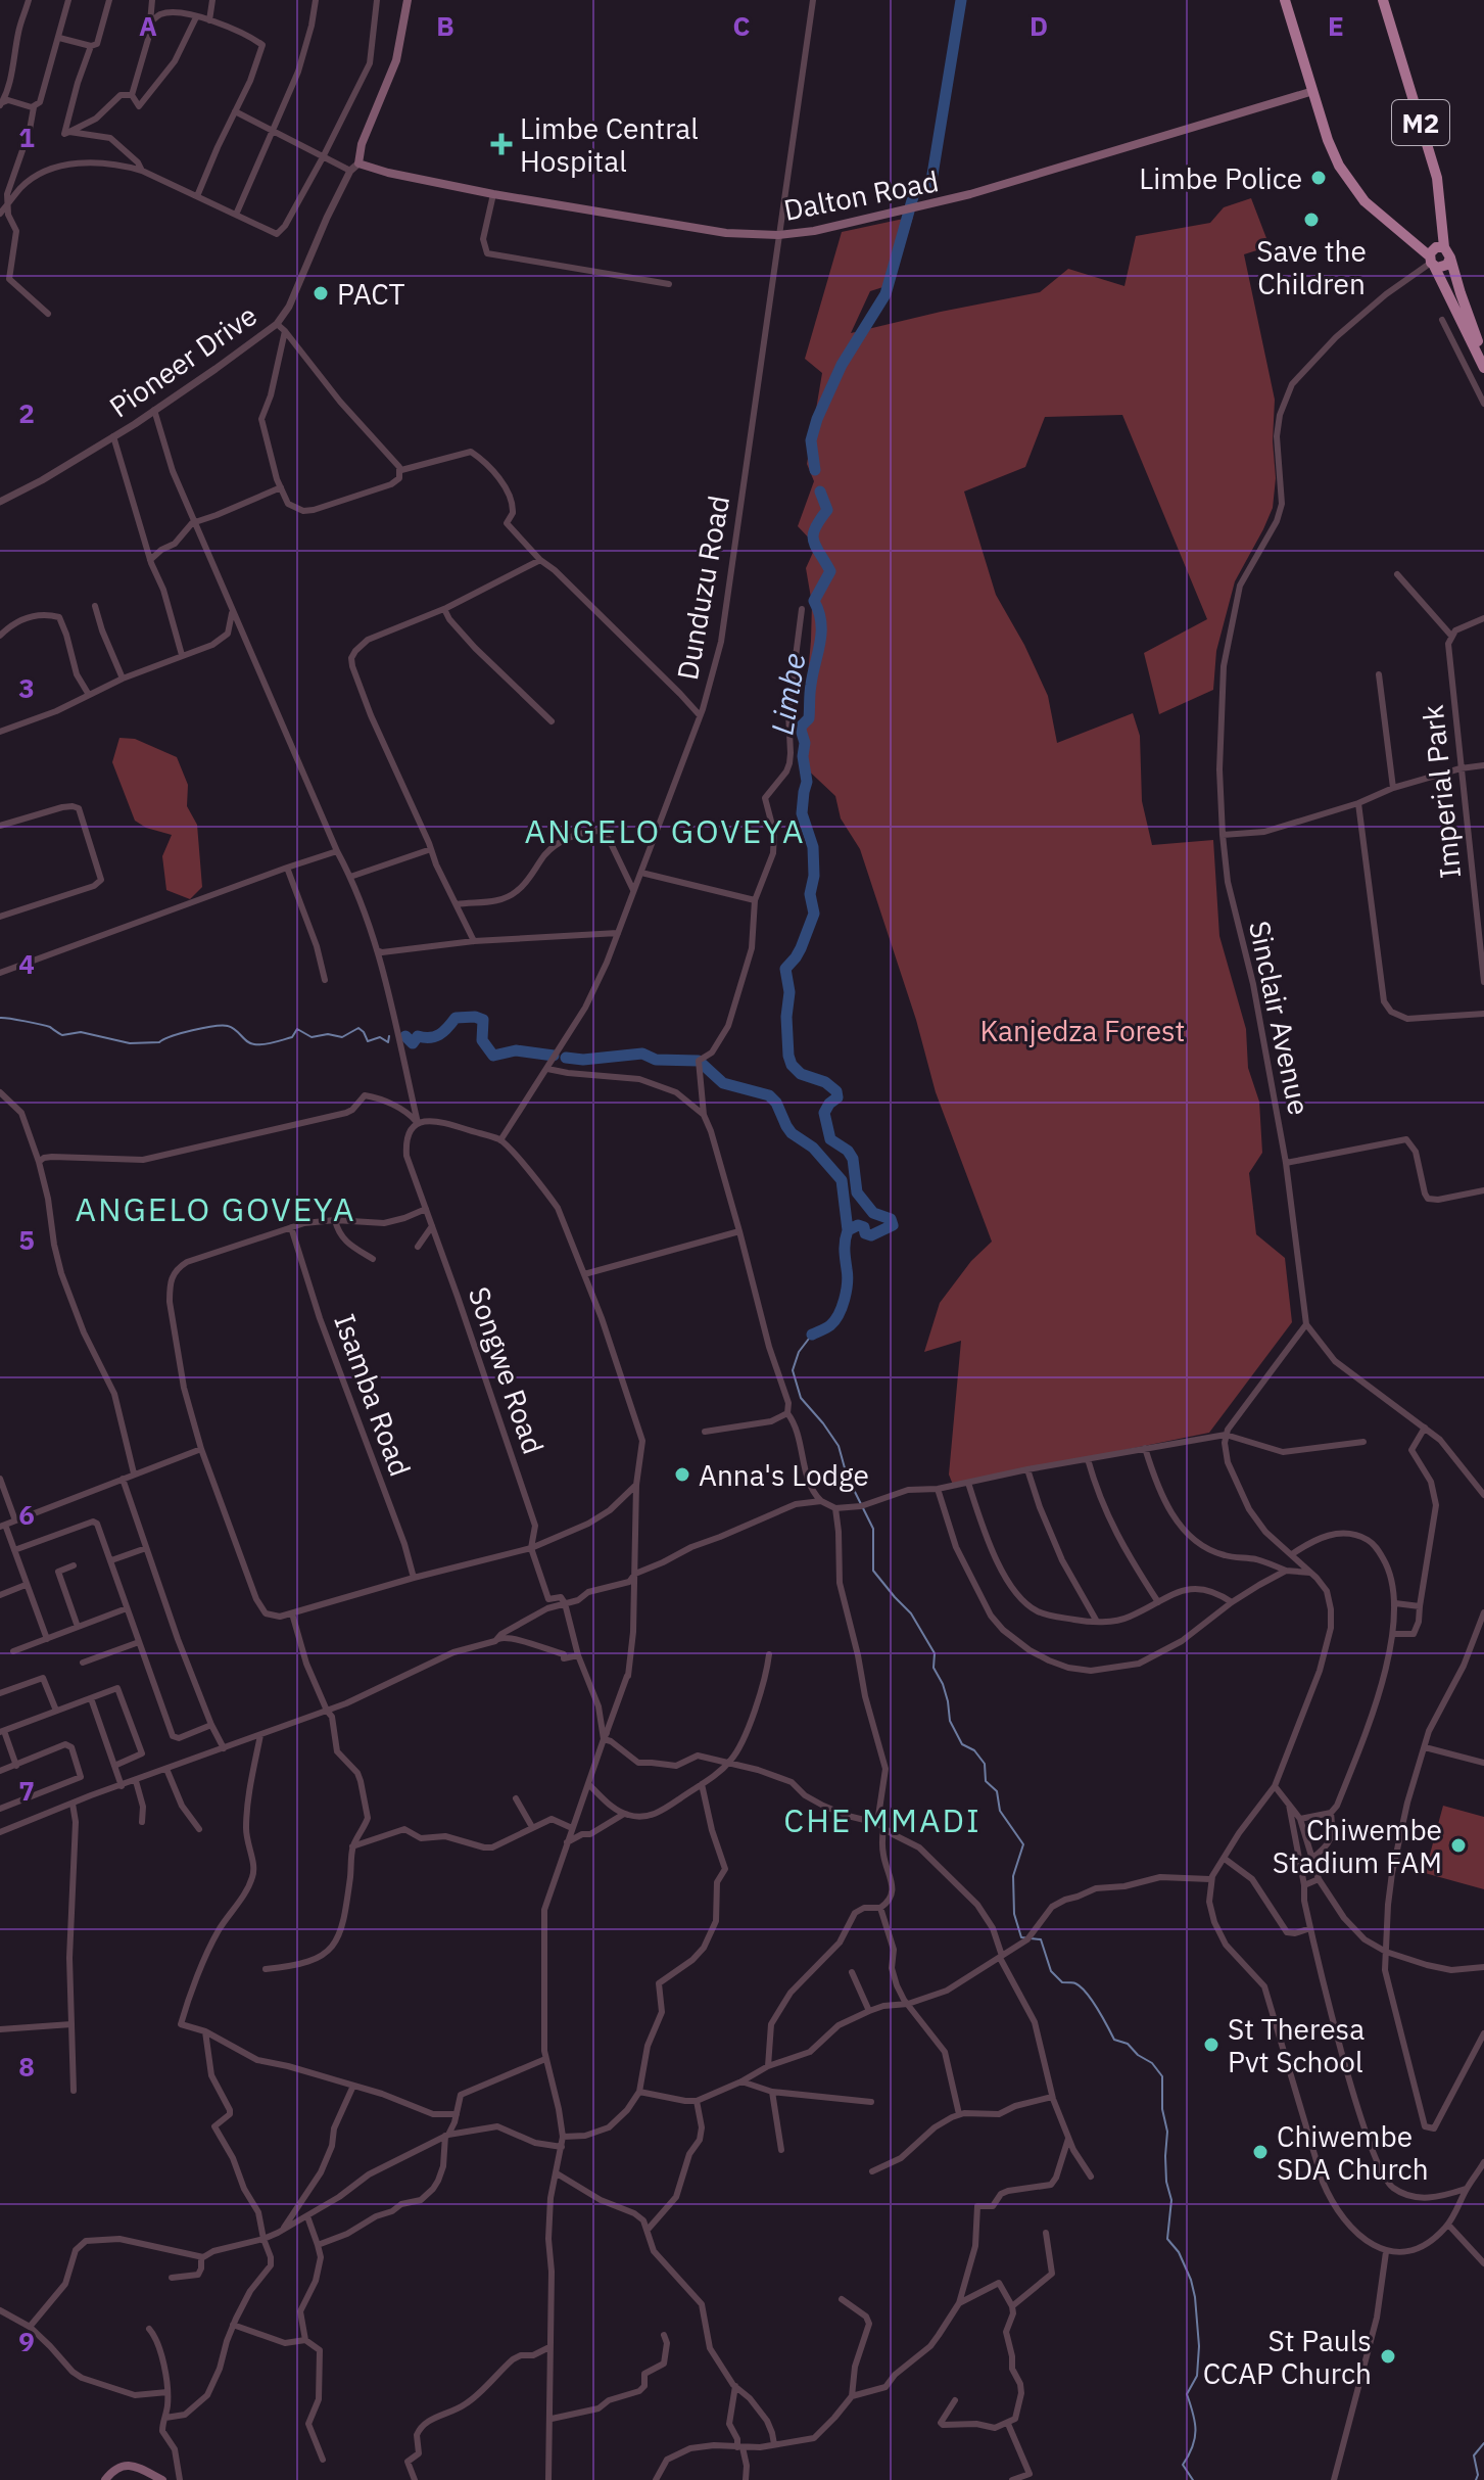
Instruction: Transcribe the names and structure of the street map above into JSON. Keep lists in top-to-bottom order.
{
  "streets": {
    "highway": ["M2"],
    "main road": ["Dalton Road"],
    "street": [
      "Pioneer Drive",
      "Dunduzu Road",
      "Imperial Park",
      "Sinclair Avenue",
      "Songwe Road",
      "Isamba Road"
    ]
  },
  "crossings": [
    ["Dalton Road", "Pioneer Drive"],
    ["Dalton Road", "Dunduzu Road"]
  ],
  "districts": ["ANGELO GOVEYA", "ANGELO GOVEYA", "CHE MMADI"],
  "water": ["Limbe"],
  "parks": ["Kanjedza Forest"],
  "places": {
    "health": ["Limbe Central Hospital"],
    "other": [
      "Limbe Police",
      "Save the Children",
      "PACT",
      "Anna's Lodge",
      "Chiwembe Stadium FAM",
      "St Theresa Pvt School",
      "Chiwembe SDA Church",
      "St Pauls CCAP Church"
    ]
  },
  "grid": {
    "columns": [
      "A",
      "B",
      "C",
      "D",
      "E"
    ],
    "rows": [
      "1",
      "2",
      "3",
      "4",
      "5",
      "6",
      "7",
      "8",
      "9"
    ]
  }
}
